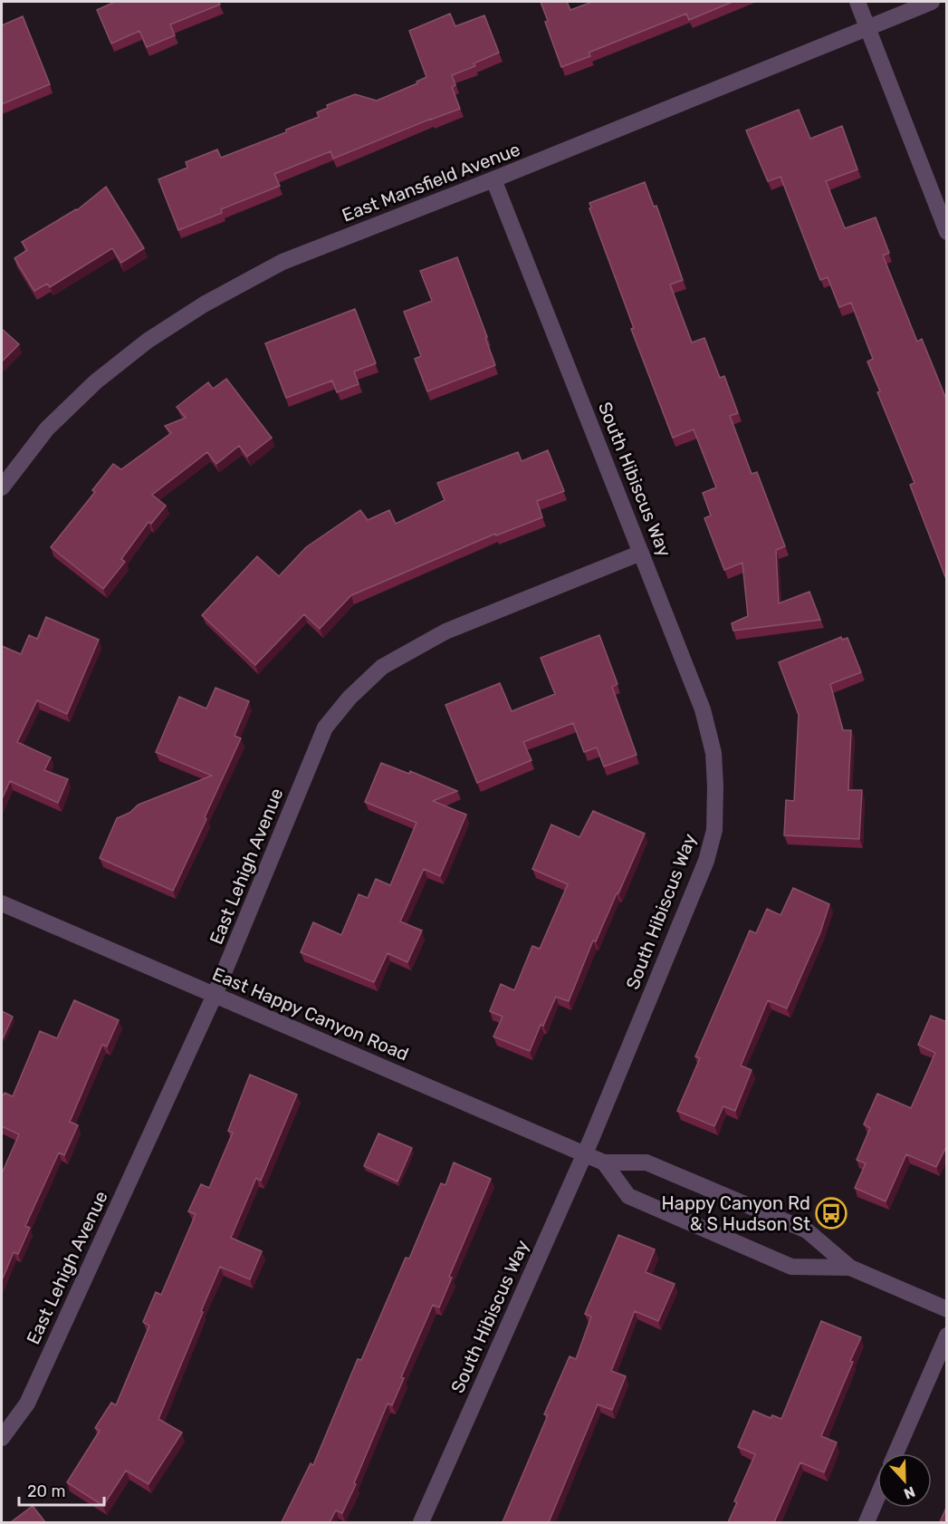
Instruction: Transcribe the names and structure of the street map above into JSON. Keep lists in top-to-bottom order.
{
  "streets": {
    "street": [
      "East Mansfield Avenue",
      "South Hibiscus Way",
      "East Lehigh Avenue",
      "East Happy Canyon Road"
    ]
  },
  "crossings": [
    ["East Mansfield Avenue", "South Hibiscus Way"],
    ["South Hibiscus Way", "East Lehigh Avenue"],
    ["South Hibiscus Way", "East Happy Canyon Road"],
    ["East Lehigh Avenue", "East Happy Canyon Road"]
  ],
  "places": {
    "bus stop": ["Happy Canyon Rd & S Hudson St"]
  },
  "scale_bar": "20 m",
  "north": "bottom"
}
